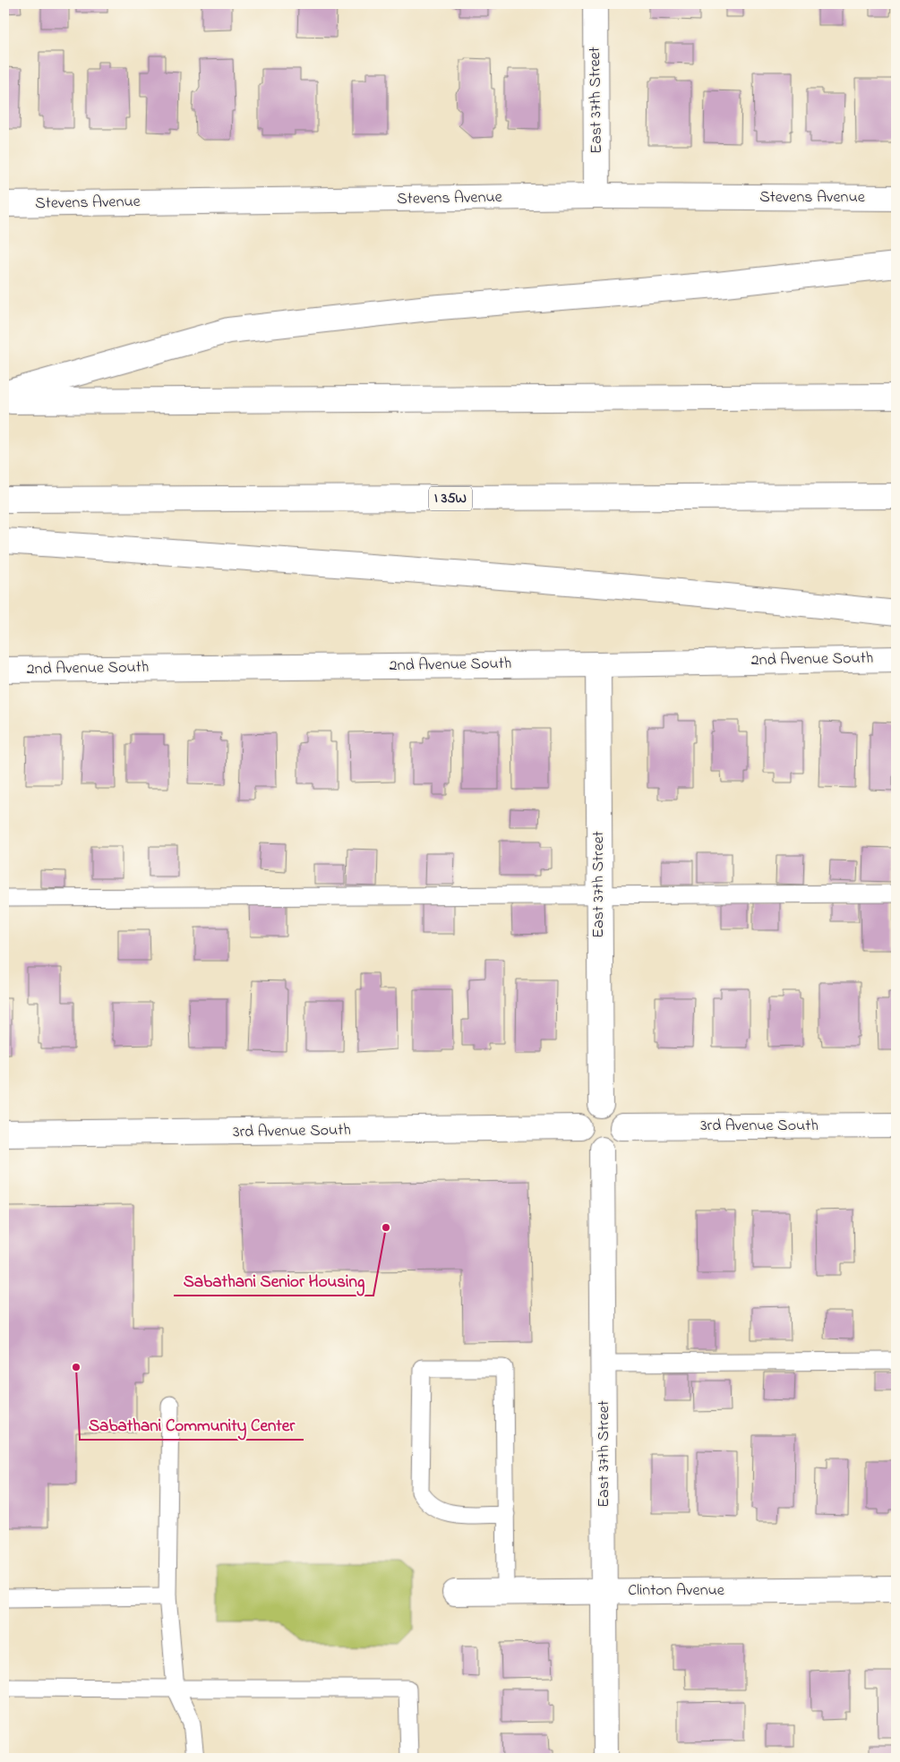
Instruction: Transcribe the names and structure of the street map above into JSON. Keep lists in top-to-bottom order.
{
  "streets": {
    "main road": [
      "East 37th Street",
      "Stevens Avenue",
      "I 35W",
      "2nd Avenue South",
      "3rd Avenue South",
      "Clinton Avenue"
    ]
  },
  "crossings": [
    ["East 37th Street", "Stevens Avenue"],
    ["East 37th Street", "2nd Avenue South"],
    ["East 37th Street", "3rd Avenue South"],
    ["East 37th Street", "Clinton Avenue"]
  ],
  "places": ["Sabathani Senior Housing", "Sabathani Community Center"]
}
